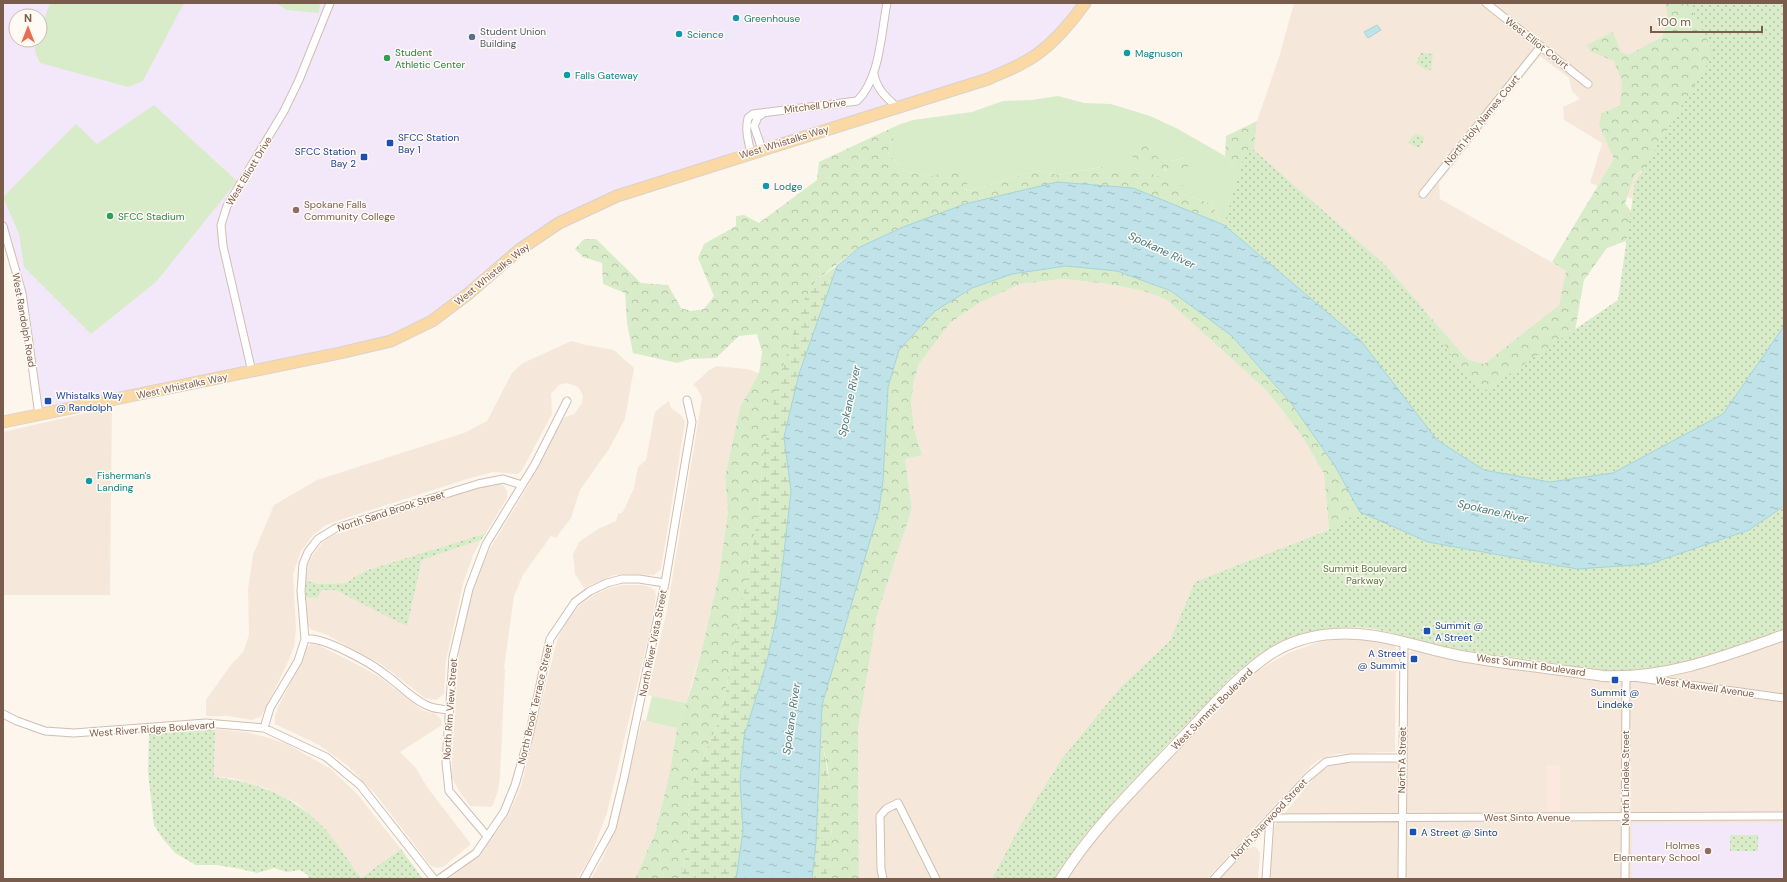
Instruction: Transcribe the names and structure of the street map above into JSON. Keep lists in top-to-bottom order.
{
  "streets": {
    "main road": ["West Whistalks Way"],
    "street": [
      "West Elliot Court",
      "Mitchell Drive",
      "North Holy Names Court",
      "West Elliott Drive",
      "West Randolph Road",
      "North Sand Brook Street",
      "North River Vista Street",
      "West Summit Boulevard",
      "West Maxwell Avenue",
      "North Brook Terrace Street",
      "North Rim View Street",
      "West River Ridge Boulevard",
      "North A Street",
      "North Lindeke Street",
      "West Sinto Avenue",
      "North Sherwood Street"
    ]
  },
  "crossings": [
    ["West Elliot Court", "North Holy Names Court"],
    ["West Whistalks Way", "West Elliott Drive"],
    ["West Whistalks Way", "West Randolph Road"],
    ["North Sand Brook Street", "North Rim View Street"],
    ["North Sand Brook Street", "West River Ridge Boulevard"],
    ["North River Vista Street", "North Brook Terrace Street"],
    ["West Summit Boulevard", "West Maxwell Avenue"],
    ["West Summit Boulevard", "North A Street"],
    ["West Summit Boulevard", "North Lindeke Street"],
    ["West Maxwell Avenue", "North Lindeke Street"],
    ["North Brook Terrace Street", "North Rim View Street"],
    ["North A Street", "West Sinto Avenue"],
    ["North A Street", "North Sherwood Street"],
    ["North Lindeke Street", "West Sinto Avenue"],
    ["West Sinto Avenue", "North Sherwood Street"]
  ],
  "water": ["Spokane River"],
  "parks": ["Summit Boulevard Parkway"],
  "places": {
    "other": [
      "Greenhouse",
      "Science",
      "Student Union Building",
      "Magnuson",
      "Student Athletic Center",
      "Falls Gateway",
      "Lodge",
      "Spokane Falls Community College",
      "SFCC Stadium",
      "Fisherman's Landing",
      "Holmes Elementary School"
    ],
    "transit": [
      "SFCC Station Bay 1",
      "SFCC Station Bay 2",
      "Whistalks Way @ Randolph",
      "Summit @ A Street",
      "A Street @ Summit",
      "Summit @ Lindeke",
      "A Street @ Sinto"
    ]
  },
  "scale_bar": "100 m",
  "north": "top"
}
